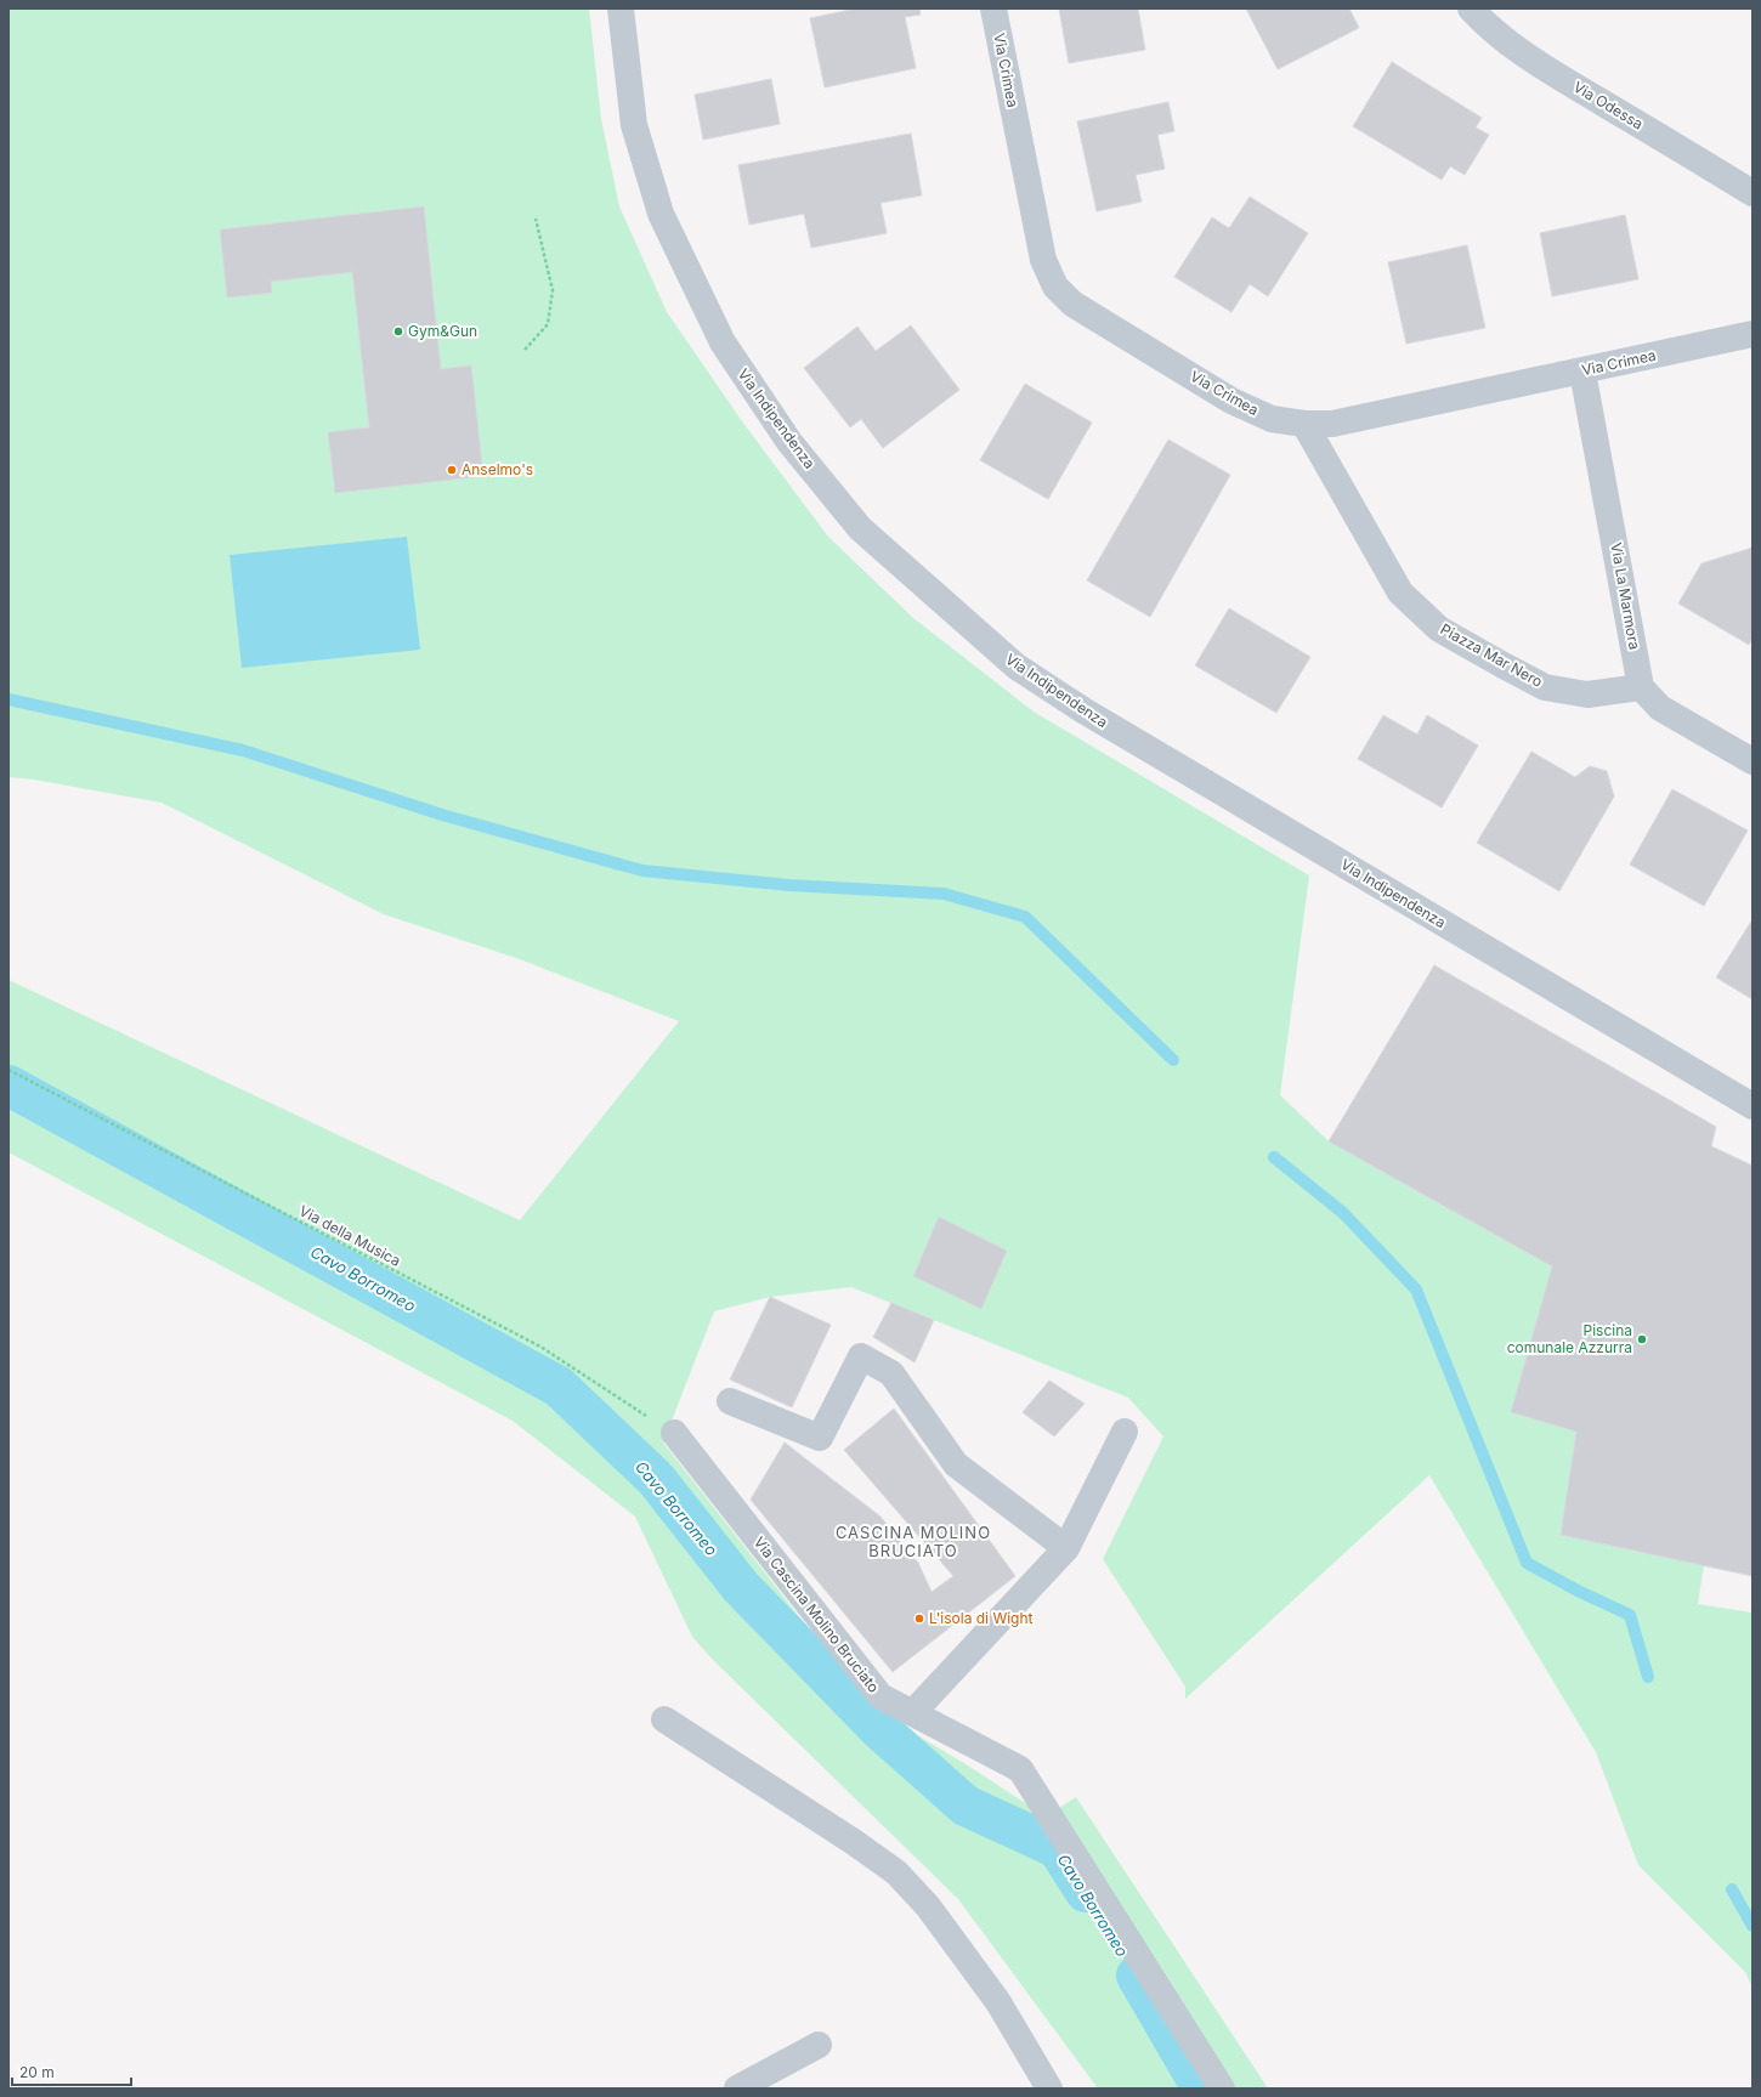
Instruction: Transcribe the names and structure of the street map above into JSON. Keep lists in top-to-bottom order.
{
  "streets": {
    "street": [
      "Via Crimea",
      "Via Odessa",
      "Via Indipendenza",
      "Via La Marmora",
      "Piazza Mar Nero",
      "Via Cascina Molino Bruciato"
    ],
    "path": ["Via della Musica"]
  },
  "crossings": [
    ["Via Crimea", "Via La Marmora"],
    ["Via Crimea", "Piazza Mar Nero"],
    ["Via La Marmora", "Piazza Mar Nero"],
    ["Via della Musica", "Via Cascina Molino Bruciato"]
  ],
  "districts": ["CASCINA MOLINO BRUCIATO"],
  "water": ["Cavo Borromeo"],
  "places": [
    "Gym&Gun",
    "Anselmo's",
    "Piscina comunale Azzurra",
    "L'isola di Wight"
  ],
  "scale_bar": "20 m"
}
